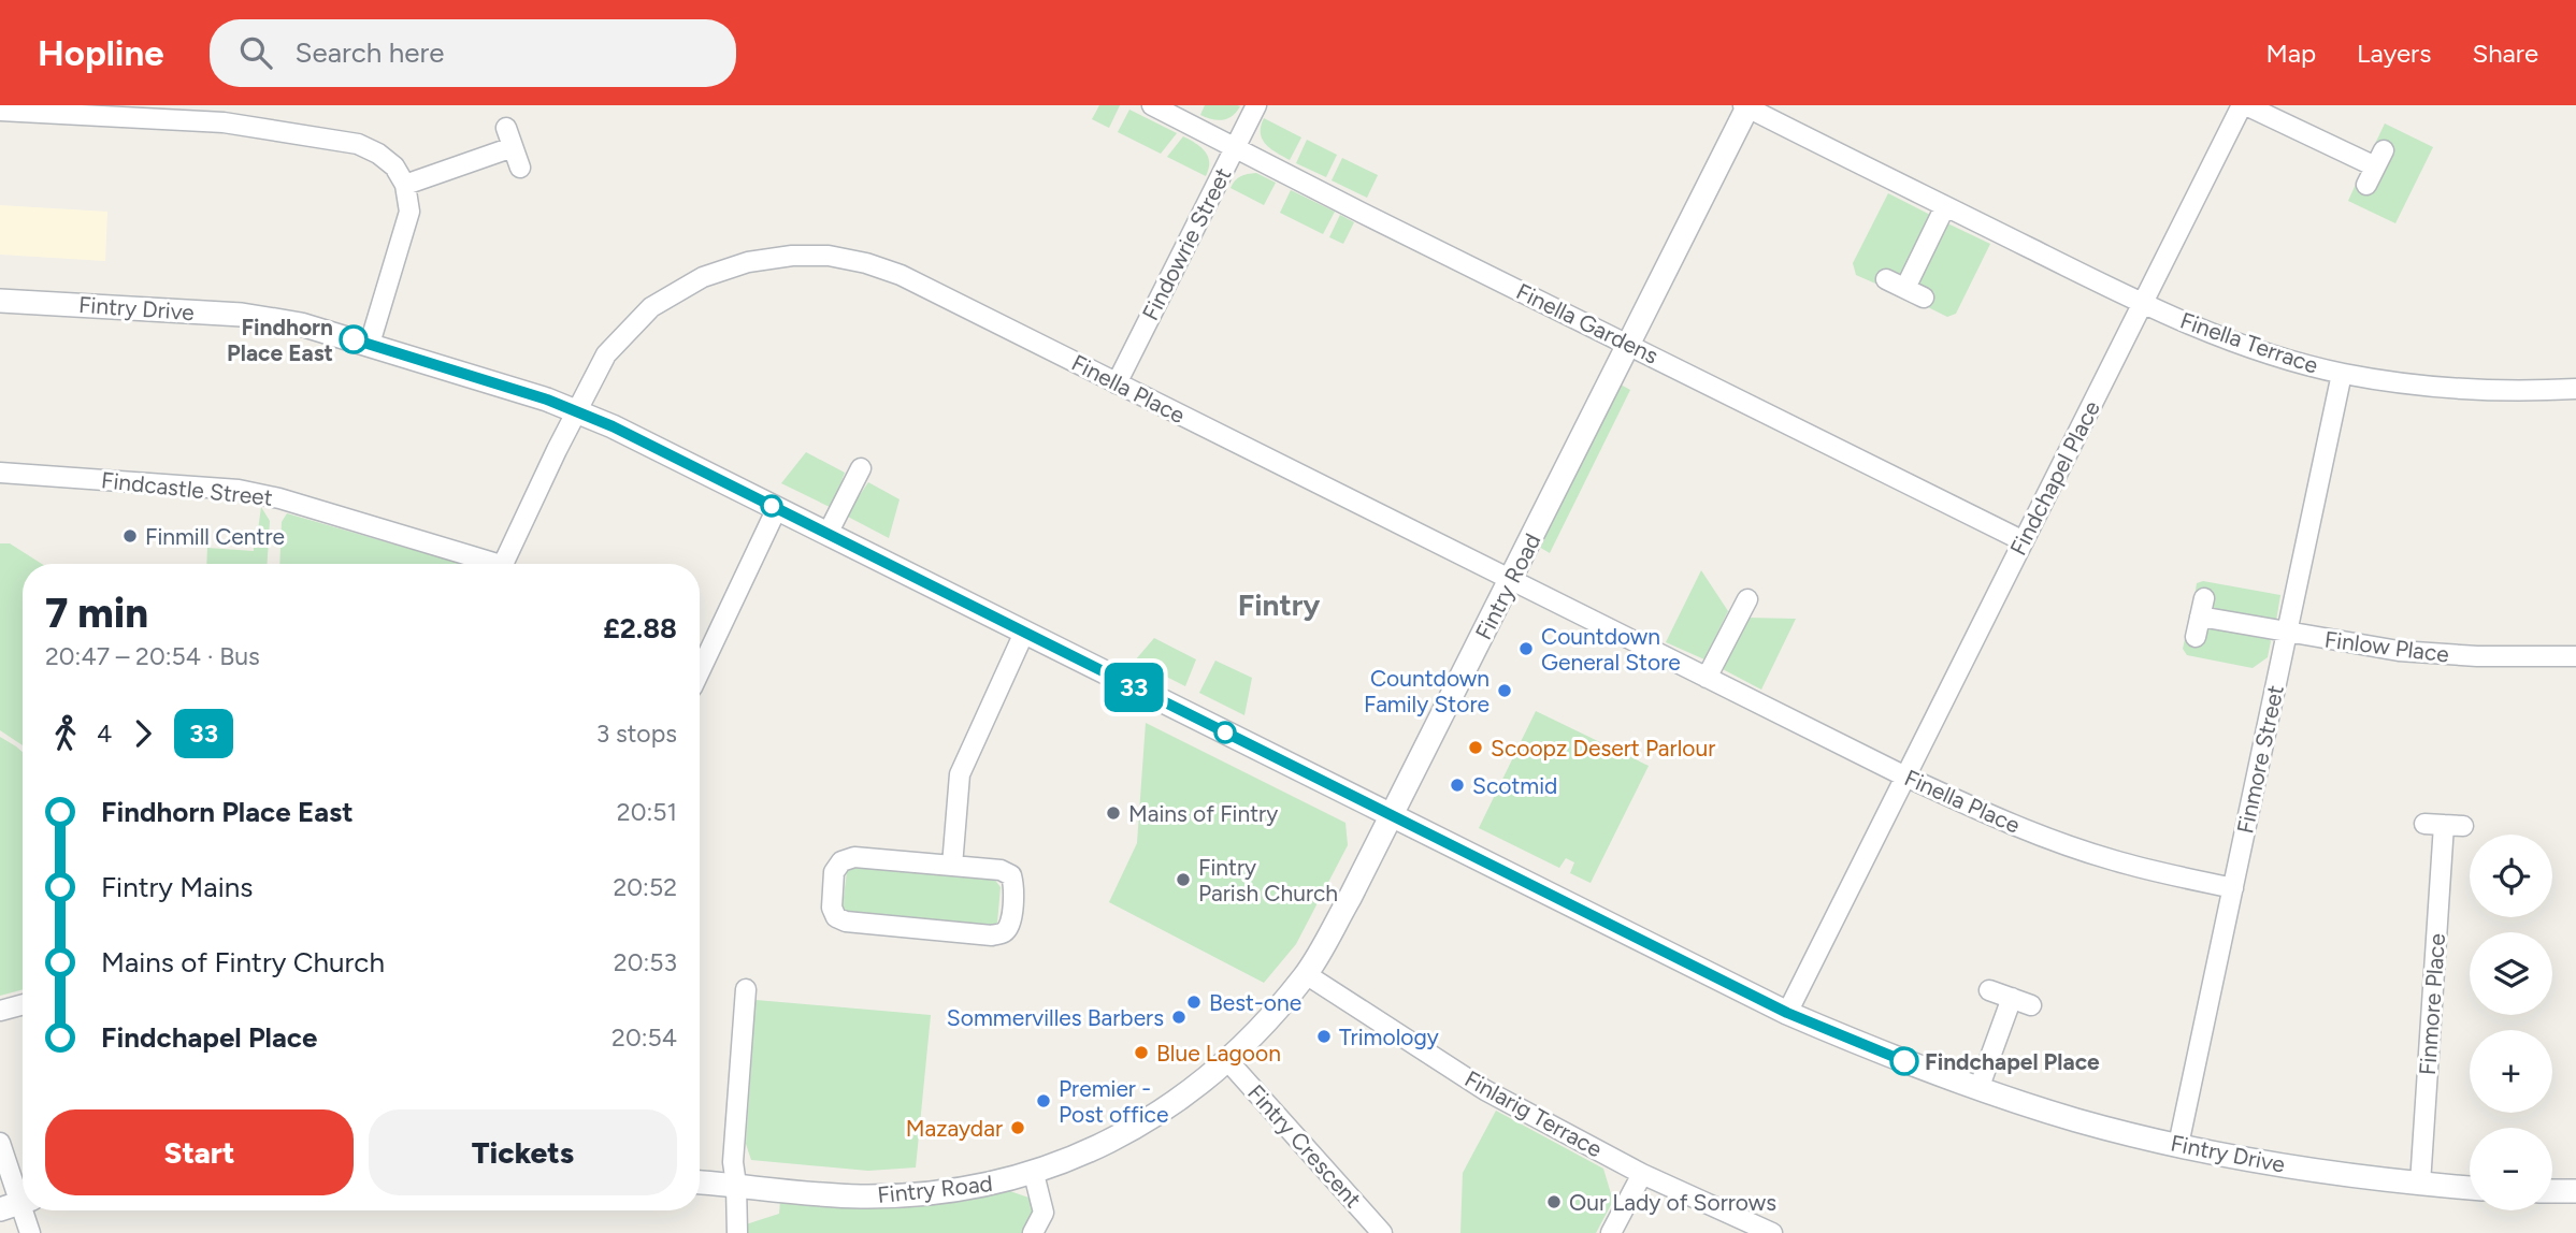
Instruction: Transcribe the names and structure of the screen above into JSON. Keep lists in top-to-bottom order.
{
  "streets": {
    "street": [
      "Findowrie Street",
      "Fintry Drive",
      "Finella Gardens",
      "Finella Terrace",
      "Finella Place",
      "Findchapel Place",
      "Findcastle Street",
      "Fintry Road",
      "Finlow Place",
      "Finmore Street",
      "Finmore Place",
      "Finlarig Terrace",
      "Fintry Crescent"
    ]
  },
  "crossings": [
    ["Findowrie Street", "Finella Gardens"],
    ["Findowrie Street", "Finella Place"],
    ["Fintry Drive", "Finella Place"],
    ["Fintry Drive", "Findchapel Place"],
    ["Fintry Drive", "Fintry Road"],
    ["Fintry Drive", "Finmore Street"],
    ["Fintry Drive", "Finmore Place"],
    ["Finella Gardens", "Findchapel Place"],
    ["Finella Gardens", "Fintry Road"],
    ["Finella Terrace", "Findchapel Place"],
    ["Finella Terrace", "Fintry Road"],
    ["Finella Terrace", "Finmore Street"],
    ["Finella Place", "Findchapel Place"],
    ["Finella Place", "Fintry Road"],
    ["Finella Place", "Finmore Street"],
    ["Fintry Road", "Finlarig Terrace"],
    ["Fintry Road", "Fintry Crescent"],
    ["Finlow Place", "Finmore Street"]
  ],
  "districts": ["Fintry"],
  "places": [
    "Findhorn Place East",
    "Finmill Centre",
    "Countdown General Store",
    "Countdown Family Store",
    "Scoopz Desert Parlour",
    "Scotmid",
    "Mains of Fintry",
    "Fintry Parish Church",
    "Best-one",
    "Sommervilles Barbers",
    "Trimology",
    "Blue Lagoon",
    "Findchapel Place",
    "Premier - Post office",
    "Mazaydar",
    "Our Lady of Sorrows"
  ],
  "lines": ["bus line 33"],
  "page": {
    "header": "Hopline",
    "search": "Search here",
    "nav": ["Map", "Layers", "Share"],
    "on_map": "33",
    "heading": ["7 min", "20:47 – 20:54 · Bus", "£2.88"],
    "legs": ["4", "33", "3 stops"],
    "list": [
      {
        "name": "Findhorn Place East",
        "value": "20:51"
      },
      {
        "name": "Fintry Mains",
        "value": "20:52"
      },
      {
        "name": "Mains of Fintry Church",
        "value": "20:53"
      },
      {
        "name": "Findchapel Place",
        "value": "20:54"
      }
    ],
    "map_buttons": ["+", "−"],
    "buttons": ["Start", "Tickets"]
  }
}
